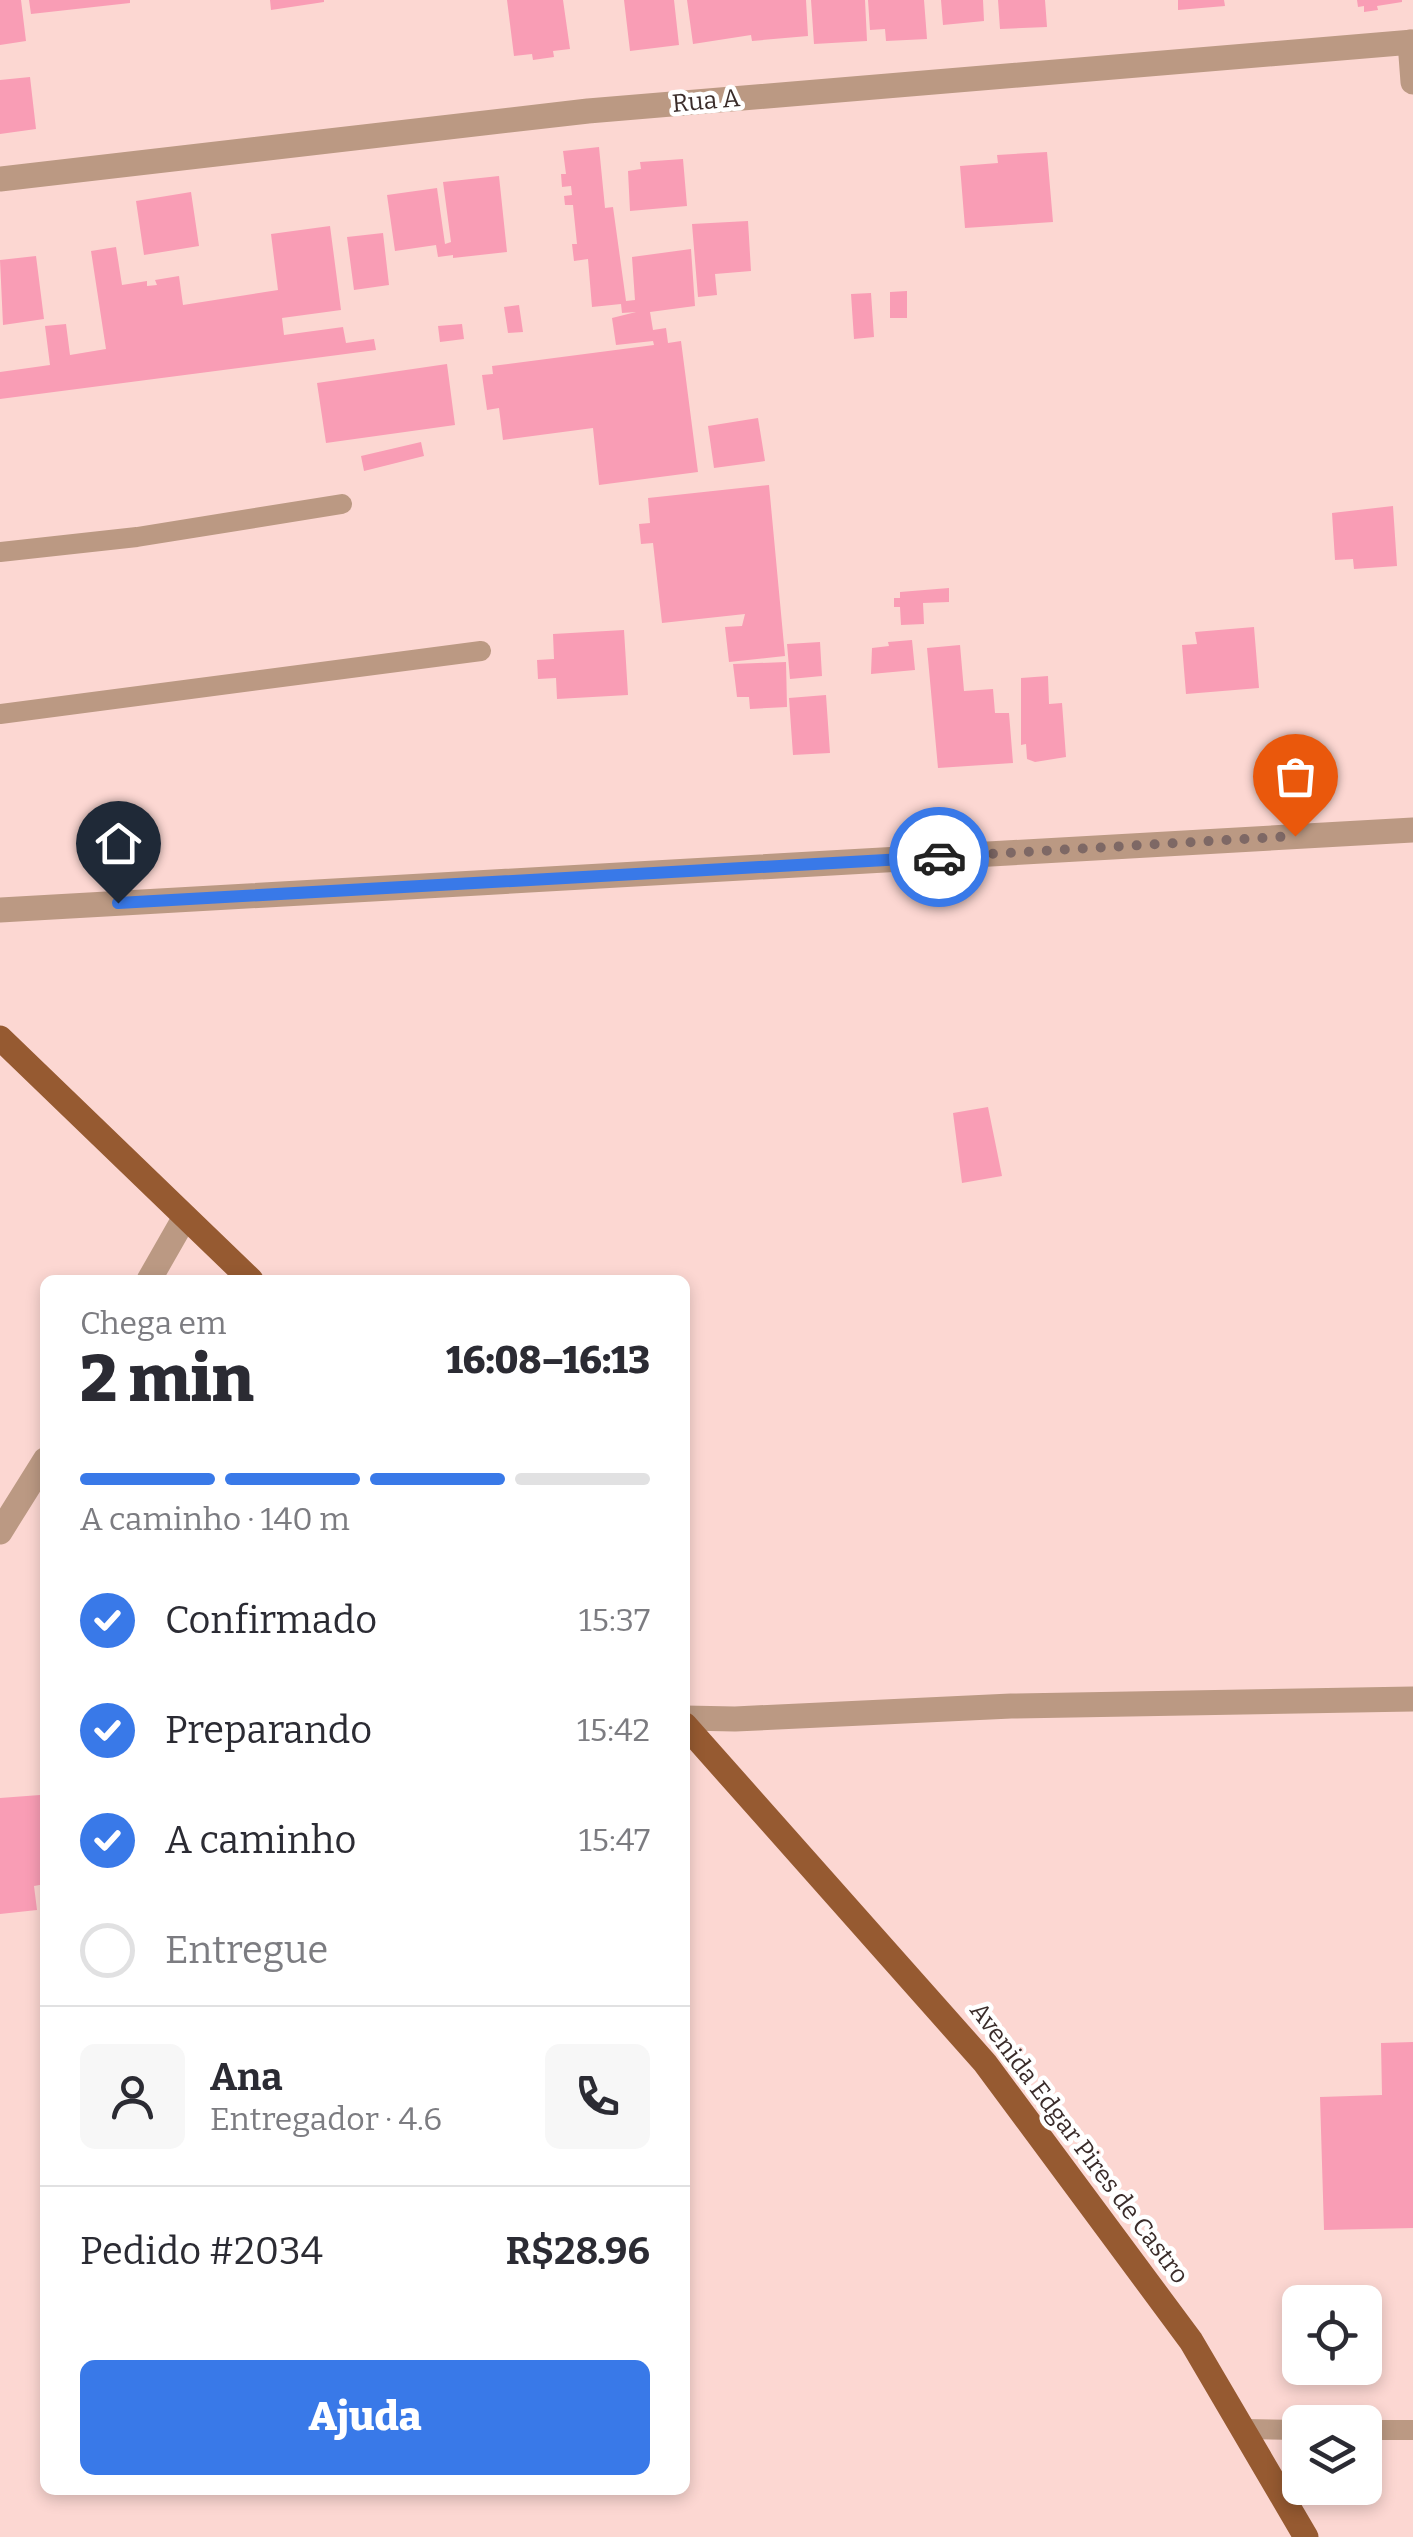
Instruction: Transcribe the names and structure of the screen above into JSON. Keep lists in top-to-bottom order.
{
  "streets": {
    "main road": ["Avenida Edgar Pires de Castro"],
    "street": ["Rua A"]
  },
  "page": {
    "heading": ["2 min", "Chega em", "16:08–16:13"],
    "panel": [
      "Ana",
      "Entregador · 4.6",
      "Pedido #2034",
      "R$28.96"
    ],
    "bar": "A caminho · 140 m",
    "list": [
      ["Confirmado", "15:37"],
      ["Preparando", "15:42"],
      ["A caminho", "15:47"],
      "Entregue"
    ],
    "buttons": "Ajuda"
  }
}
